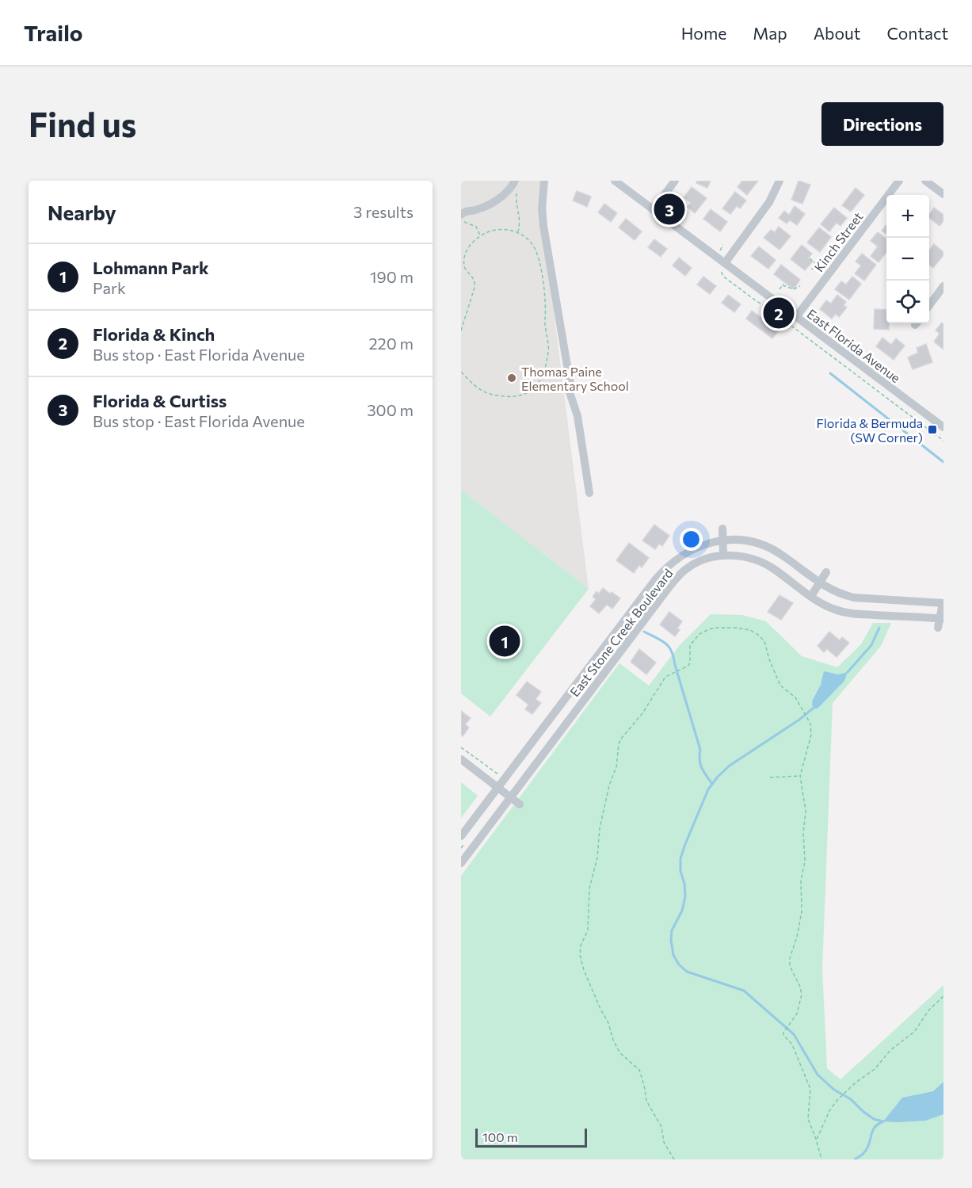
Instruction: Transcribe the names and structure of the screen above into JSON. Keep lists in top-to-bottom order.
{
  "streets": {
    "street": ["Kinch Street", "East Florida Avenue", "East Stone Creek Boulevard"]
  },
  "crossings": [
    ["Kinch Street", "East Florida Avenue"]
  ],
  "places": {
    "other": ["Thomas Paine Elementary School"],
    "transit": ["Florida & Bermuda (SW Corner)"]
  },
  "scale_bar": "100 m",
  "page": {
    "header": "Trailo",
    "nav": [
      "Home",
      "Map",
      "About",
      "Contact"
    ],
    "buttons": "Directions",
    "title": "Find us",
    "heading": ["Nearby", "3 results"],
    "pins": ["3", "2", "1"],
    "map_buttons": ["+", "−"],
    "list": [
      {
        "mark": "1",
        "name": "Lohmann Park",
        "note": "Park",
        "value": "190 m"
      },
      {
        "mark": "2",
        "name": "Florida & Kinch",
        "note": "Bus stop · East Florida Avenue",
        "value": "220 m"
      },
      {
        "mark": "3",
        "name": "Florida & Curtiss",
        "note": "Bus stop · East Florida Avenue",
        "value": "300 m"
      }
    ],
    "scale": "100 m"
  }
}
